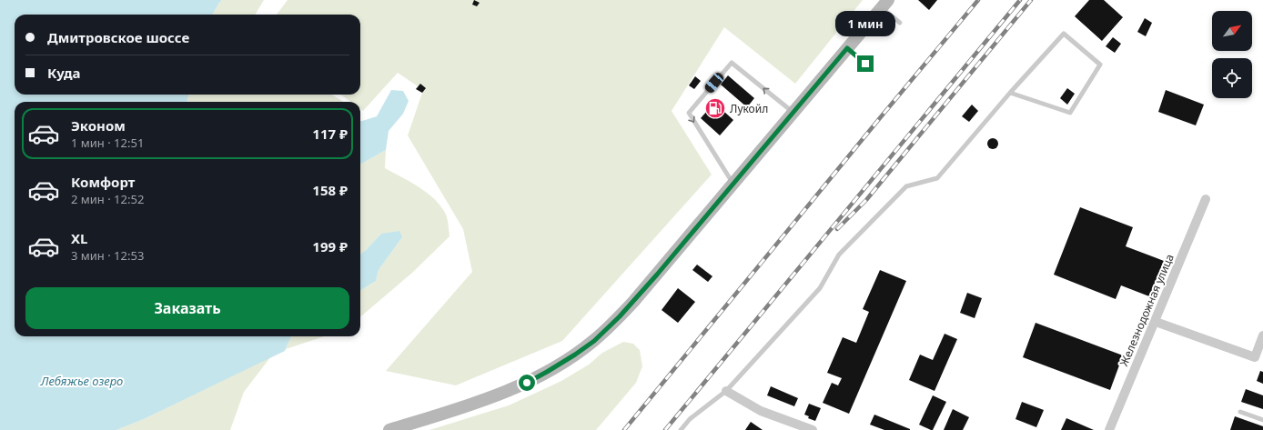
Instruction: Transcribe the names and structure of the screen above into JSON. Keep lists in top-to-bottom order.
{
  "streets": {
    "street": ["Железнодожная улица"]
  },
  "water": ["Лебяжье озеро"],
  "places": {
    "fuel station": ["Лукойл"]
  },
  "north": "top right",
  "page": {
    "bubble": "1 мин",
    "banner": ["Дмитровское шоссе", "Куда"],
    "list": [
      {
        "name": "Эконом",
        "note": "1 мин · 12:51",
        "value": "117 ₽"
      },
      {
        "name": "Комфорт",
        "note": "2 мин · 12:52",
        "value": "158 ₽"
      },
      {
        "name": "XL",
        "note": "3 мин · 12:53",
        "value": "199 ₽"
      }
    ],
    "buttons": "Заказать"
  }
}
